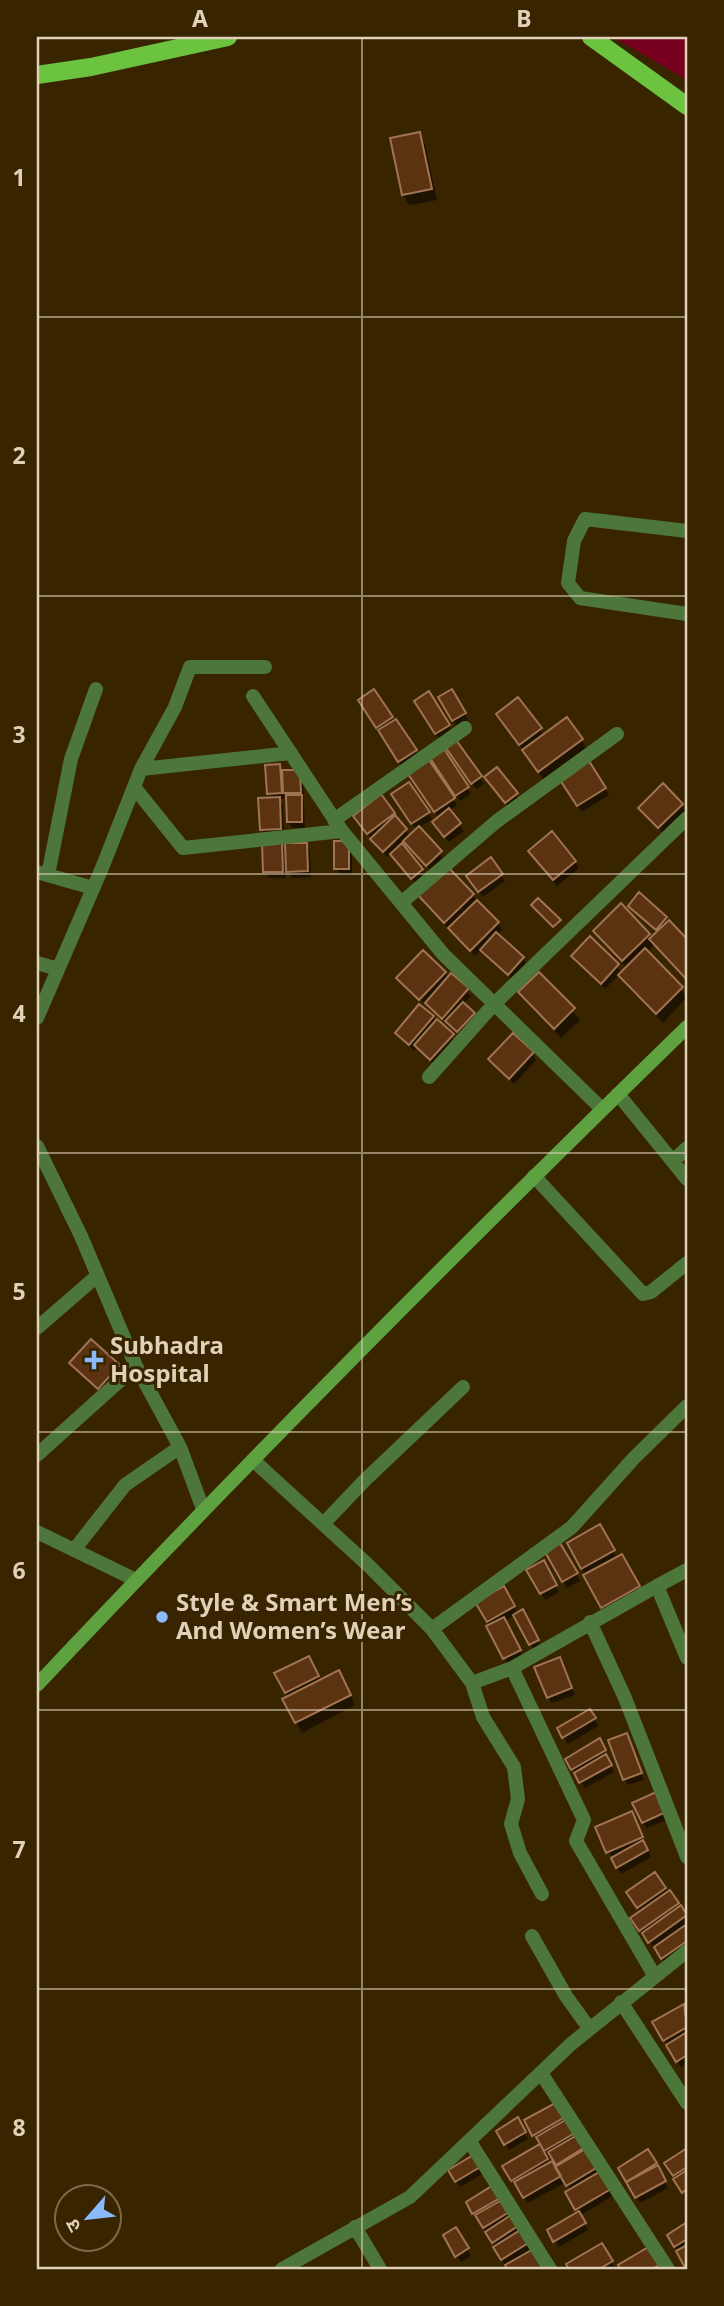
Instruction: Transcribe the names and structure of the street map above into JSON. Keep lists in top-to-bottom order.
{
  "places": {
    "health": ["Subhadra Hospital"],
    "other": ["Style & Smart Men’s And Women’s Wear"]
  },
  "north": "bottom left",
  "grid": {
    "columns": ["A", "B"],
    "rows": [
      "1",
      "2",
      "3",
      "4",
      "5",
      "6",
      "7",
      "8"
    ]
  }
}
